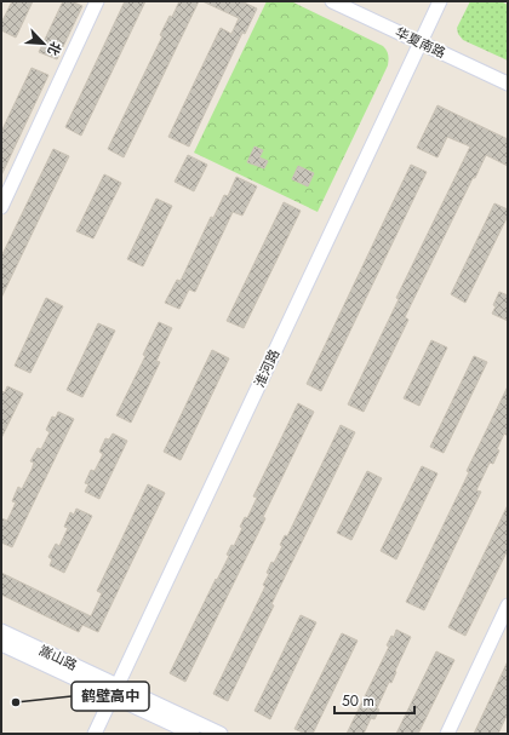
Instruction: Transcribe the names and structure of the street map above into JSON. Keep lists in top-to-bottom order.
{
  "streets": {
    "street": ["华夏南路", "淮河路", "嵩山路"]
  },
  "crossings": [
    ["华夏南路", "淮河路"],
    ["淮河路", "嵩山路"]
  ],
  "places": ["鹤壁高中"],
  "scale_bar": "50 m",
  "north": "bottom right"
}
